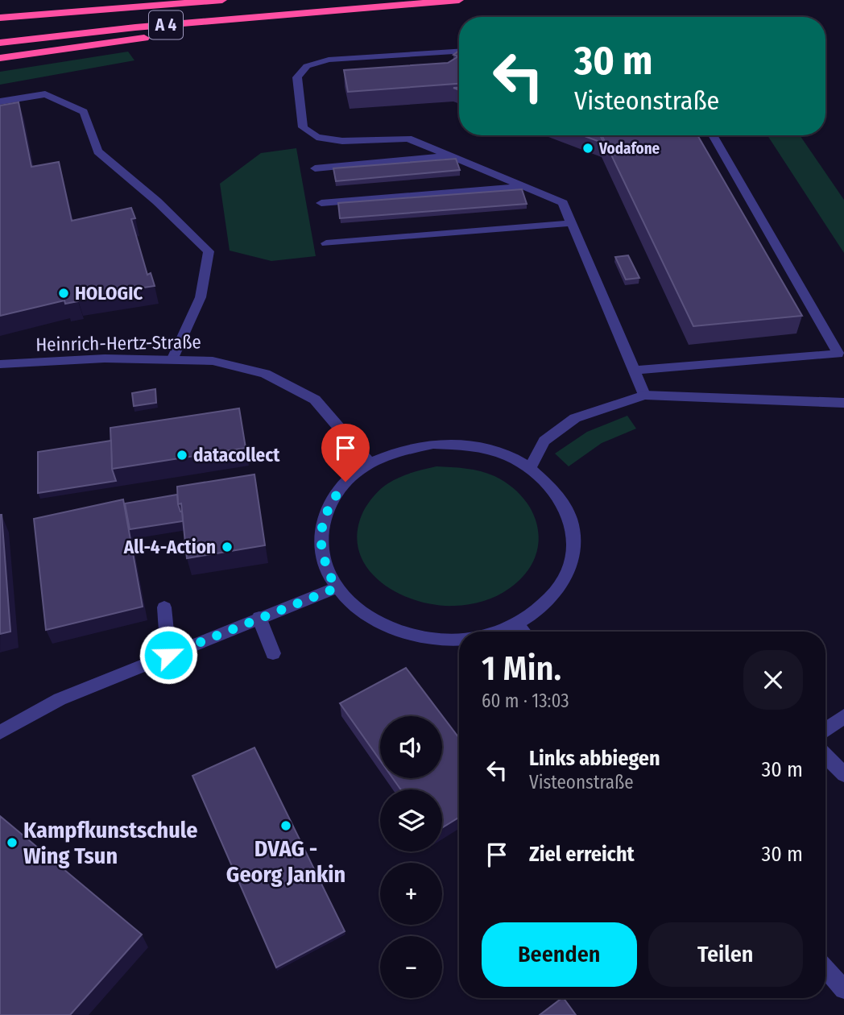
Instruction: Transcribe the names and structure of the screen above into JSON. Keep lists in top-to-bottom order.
{
  "streets": {
    "highway": ["A 4"],
    "street": ["Heinrich-Hertz-Straße"]
  },
  "places": [
    "Vodafone",
    "HOLOGIC",
    "datacollect",
    "All-4-Action",
    "DVAG - Georg Jankin",
    "Kampfkunstschule Wing Tsun"
  ],
  "page": {
    "turn": ["30 m", "Visteonstraße"],
    "heading": ["1 Min.", "60 m · 13:03"],
    "map_buttons": ["+", "−"],
    "list": [
      {
        "name": "Links abbiegen",
        "note": "Visteonstraße",
        "value": "30 m"
      },
      {
        "name": "Ziel erreicht",
        "value": "30 m"
      }
    ],
    "buttons": ["Beenden", "Teilen"]
  }
}
